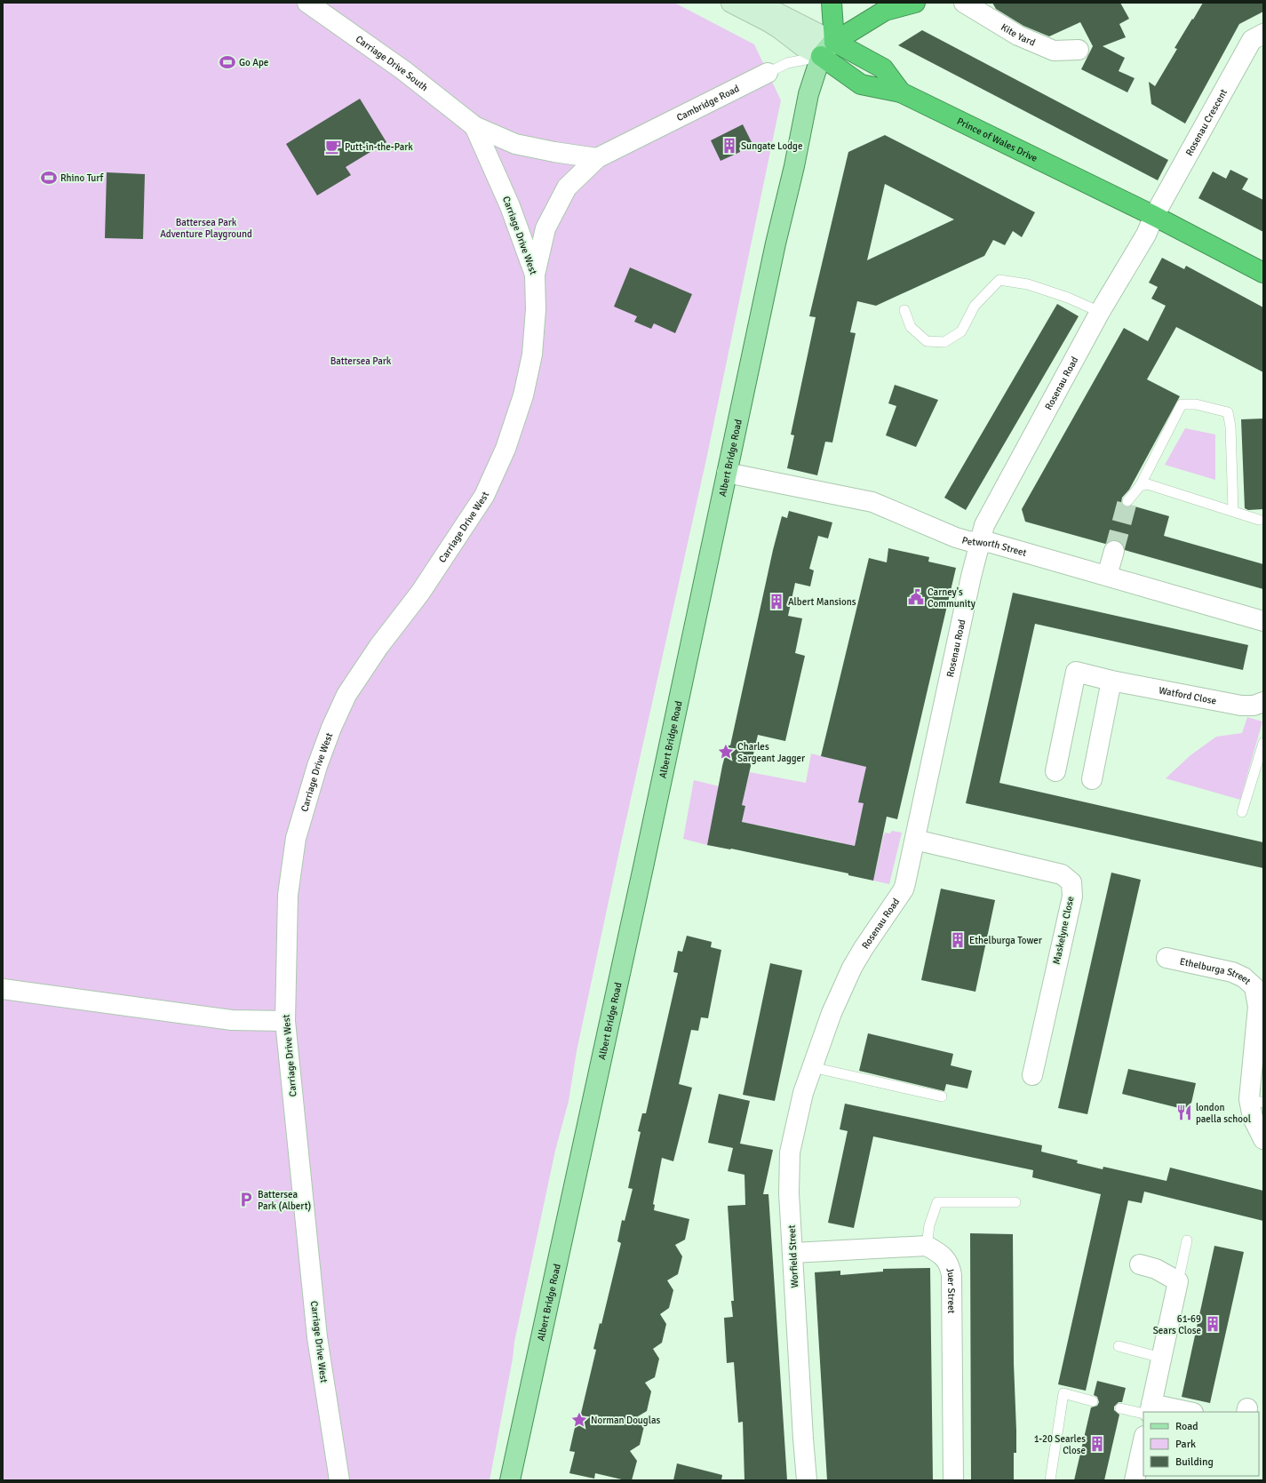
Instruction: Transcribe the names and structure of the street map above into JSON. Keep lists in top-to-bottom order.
{
  "streets": {
    "highway": ["Prince of Wales Drive"],
    "main road": ["Albert Bridge Road"],
    "street": [
      "Kite Yard",
      "Carriage Drive South",
      "Cambridge Road",
      "Rosenau Crescent",
      "Carriage Drive West",
      "Rosenau Road",
      "Petworth Street",
      "Watford Close",
      "Maskelyne Close",
      "Ethelburga Street",
      "Worfield Street",
      "Juer Street"
    ]
  },
  "crossings": [
    ["Carriage Drive South", "Carriage Drive West"],
    ["Cambridge Road", "Carriage Drive West"],
    ["Cambridge Road", "Albert Bridge Road"],
    ["Rosenau Crescent", "Prince of Wales Drive"],
    ["Rosenau Crescent", "Rosenau Road"],
    ["Prince of Wales Drive", "Rosenau Road"],
    ["Prince of Wales Drive", "Albert Bridge Road"],
    ["Rosenau Road", "Petworth Street"],
    ["Rosenau Road", "Maskelyne Close"],
    ["Rosenau Road", "Worfield Street"],
    ["Albert Bridge Road", "Petworth Street"]
  ],
  "parks": ["Battersea Park Adventure Playground", "Battersea Park"],
  "places": {
    "sports": ["Go Ape", "Rhino Turf"],
    "building": [
      "Sungate Lodge",
      "Albert Mansions",
      "Ethelburga Tower",
      "61-69 Sears Close",
      "1-20 Searles Close"
    ],
    "cafe": ["Putt-in-the-Park"],
    "public building": ["Carney's Community"],
    "place": ["Charles Sargeant Jagger", "Norman Douglas"],
    "restaurant": ["london paella school"],
    "parking": ["Battersea Park (Albert)"]
  },
  "legend": ["Road", "Park", "Building"]
}
